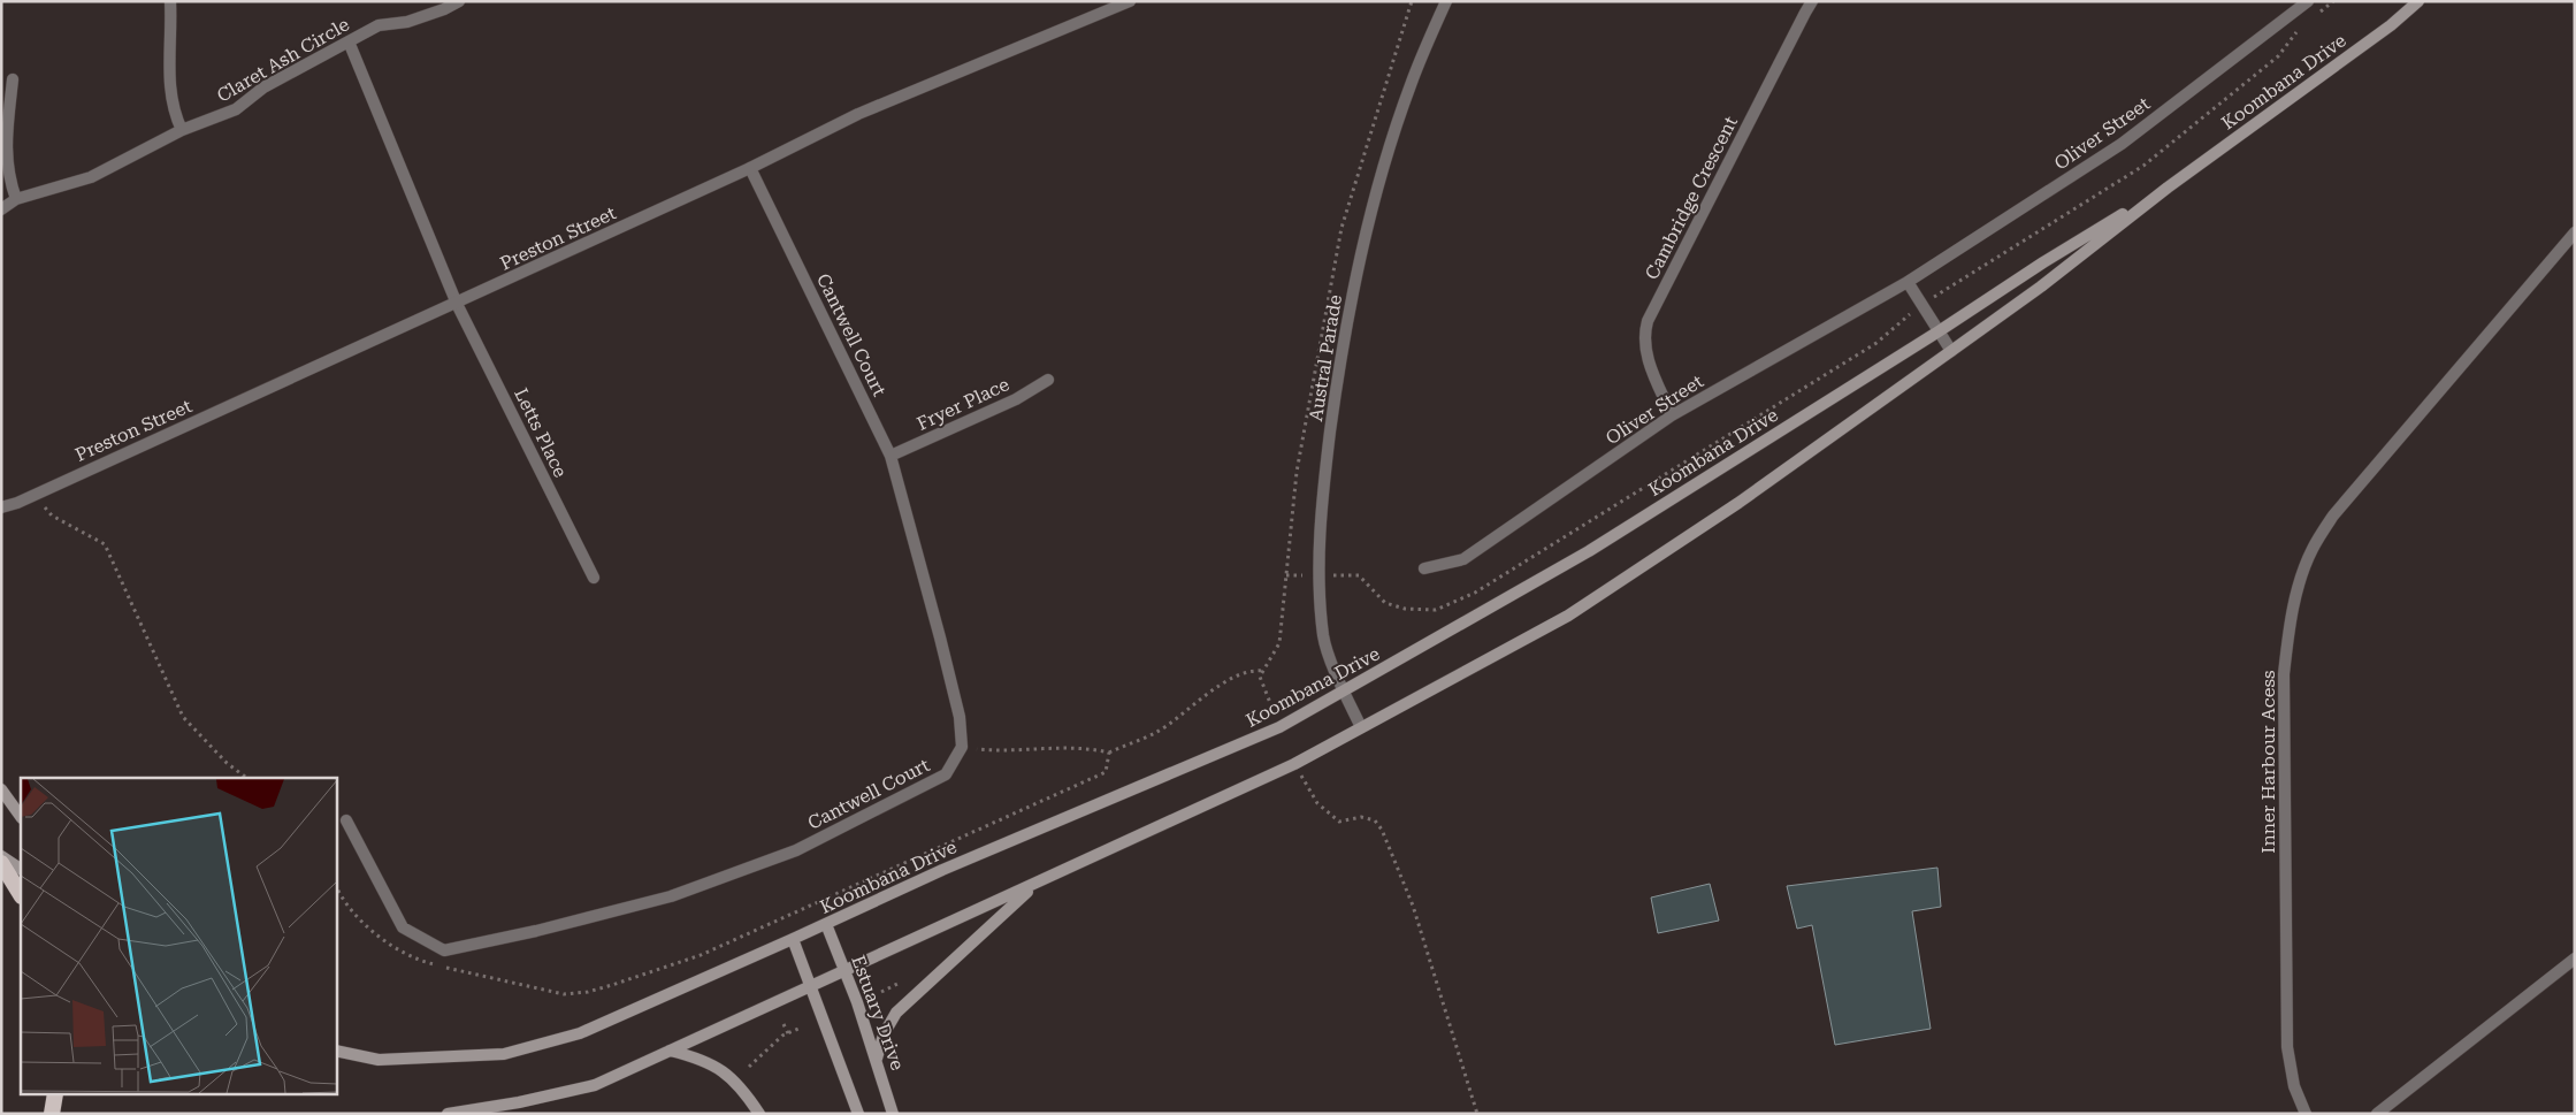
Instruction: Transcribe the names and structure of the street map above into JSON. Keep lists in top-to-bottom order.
{
  "streets": {
    "main road": ["Koombana Drive", "Estuary Drive"],
    "street": [
      "Claret Ash Circle",
      "Oliver Street",
      "Cambridge Crescent",
      "Preston Street",
      "Cantwell Court",
      "Austral Parade",
      "Fryer Place",
      "Letts Place",
      "Inner Harbour Acess"
    ]
  },
  "crossings": [
    ["Claret Ash Circle", "Letts Place"],
    ["Koombana Drive", "Austral Parade"],
    ["Koombana Drive", "Estuary Drive"],
    ["Oliver Street", "Cambridge Crescent"],
    ["Preston Street", "Cantwell Court"],
    ["Preston Street", "Letts Place"],
    ["Cantwell Court", "Fryer Place"]
  ]
}
